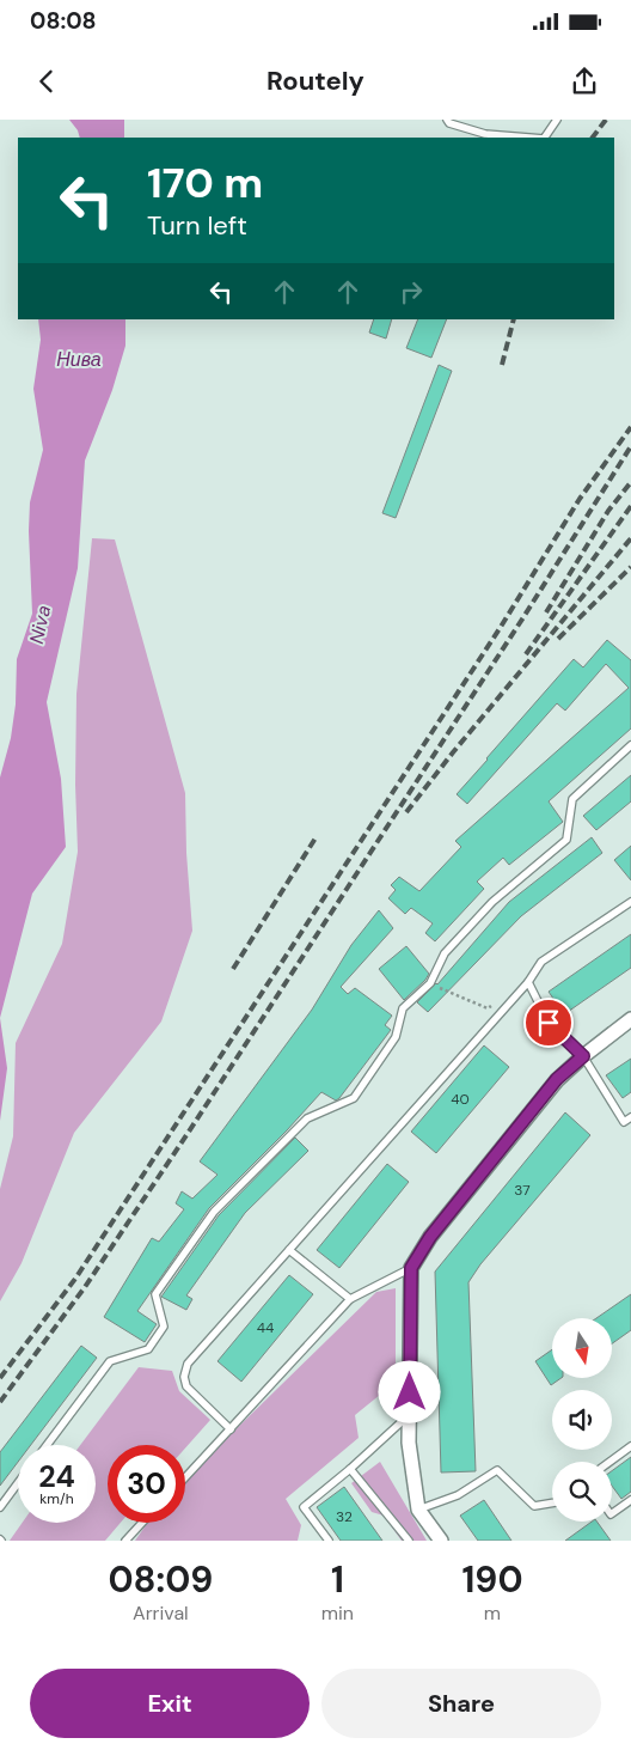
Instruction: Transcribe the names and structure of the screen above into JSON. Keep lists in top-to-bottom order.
{
  "water": ["Нива", "Niva"],
  "house_numbers": [
    "40",
    "37",
    "44",
    "32"
  ],
  "north": "bottom",
  "page": {
    "status": "08:08",
    "header": "Routely",
    "turn": ["170 m", "Turn left"],
    "speed": "24 km/h",
    "limit": "30",
    "eta": [
      "08:09",
      "Arrival",
      "1",
      "min",
      "190",
      "m"
    ],
    "buttons": ["Exit", "Share"]
  }
}
